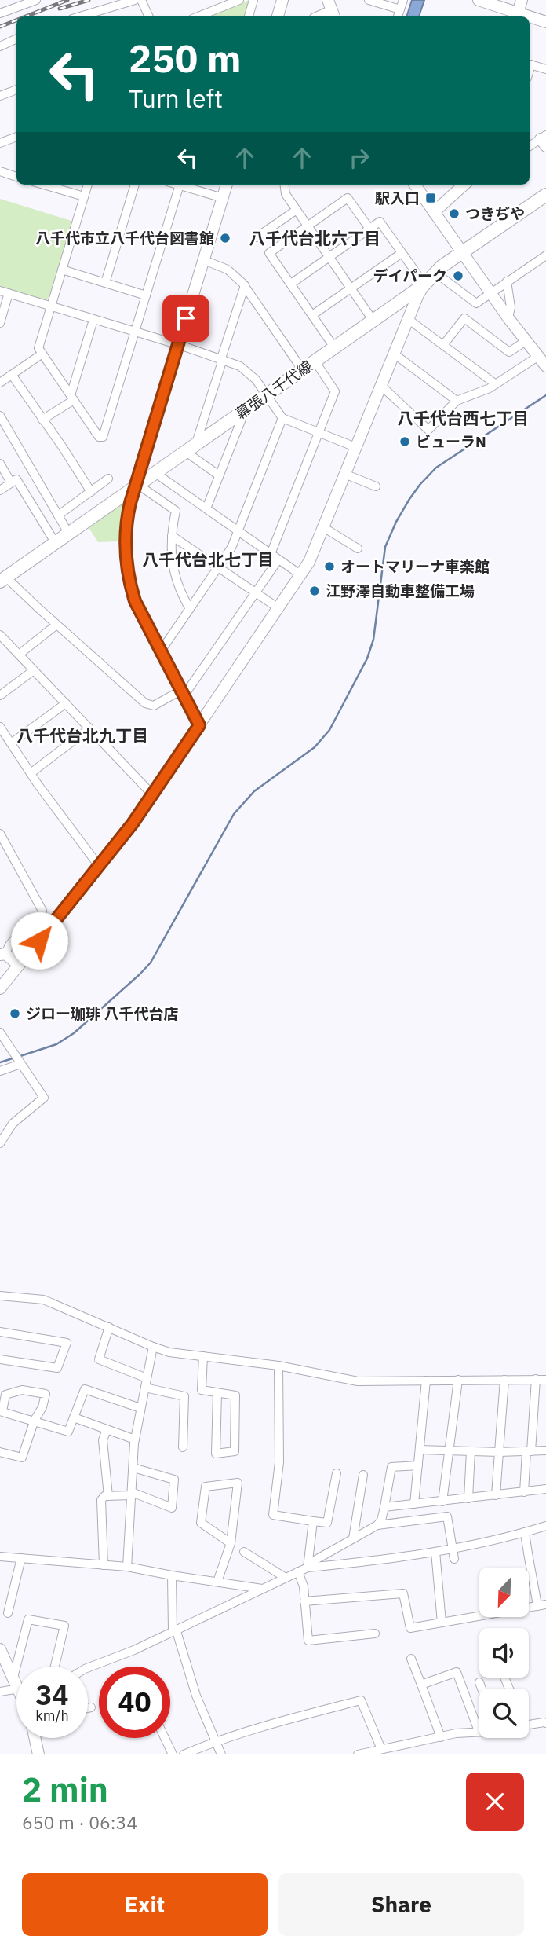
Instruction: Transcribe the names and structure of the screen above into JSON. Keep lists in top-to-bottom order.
{
  "streets": {
    "main road": ["幕張八千代線"]
  },
  "districts": [
    "八千代台北六丁目",
    "八千代台西七丁目",
    "八千代台北七丁目",
    "八千代台北九丁目"
  ],
  "places": {
    "transit": ["駅入口"],
    "other": [
      "つきぢや",
      "八千代市立八千代台図書館",
      "デイパーク",
      "ビューラN",
      "オートマリーナ車楽館",
      "江野澤自動車整備工場",
      "ジロー珈琲 八千代台店"
    ]
  },
  "north": "bottom left",
  "page": {
    "turn": ["250 m", "Turn left"],
    "speed": "34 km/h",
    "limit": "40",
    "heading": ["2 min", "650 m · 06:34"],
    "buttons": ["Exit", "Share"]
  }
}
